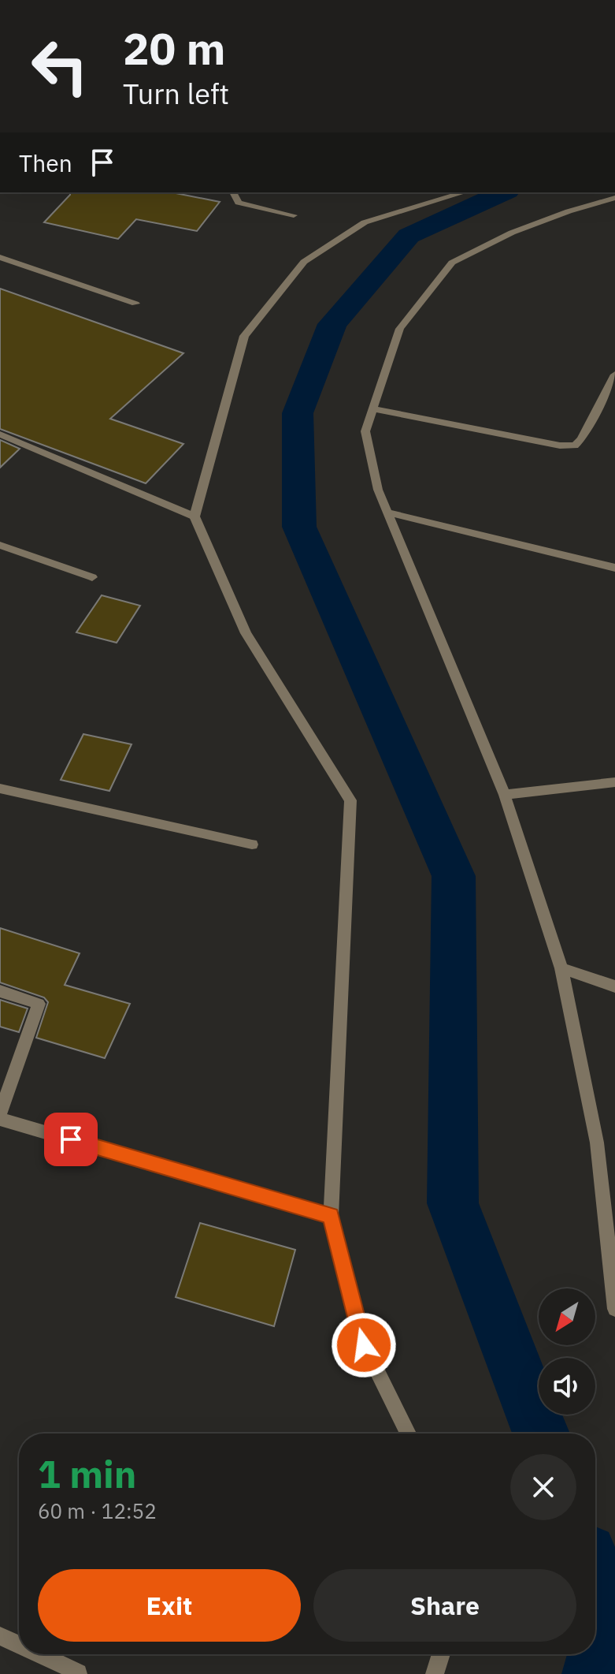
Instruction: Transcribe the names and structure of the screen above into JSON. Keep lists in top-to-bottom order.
{
  "north": "bottom left",
  "page": {
    "turn": ["20 m", "Turn left"],
    "then": "Then",
    "heading": ["1 min", "60 m · 12:52"],
    "buttons": ["Exit", "Share"]
  }
}
